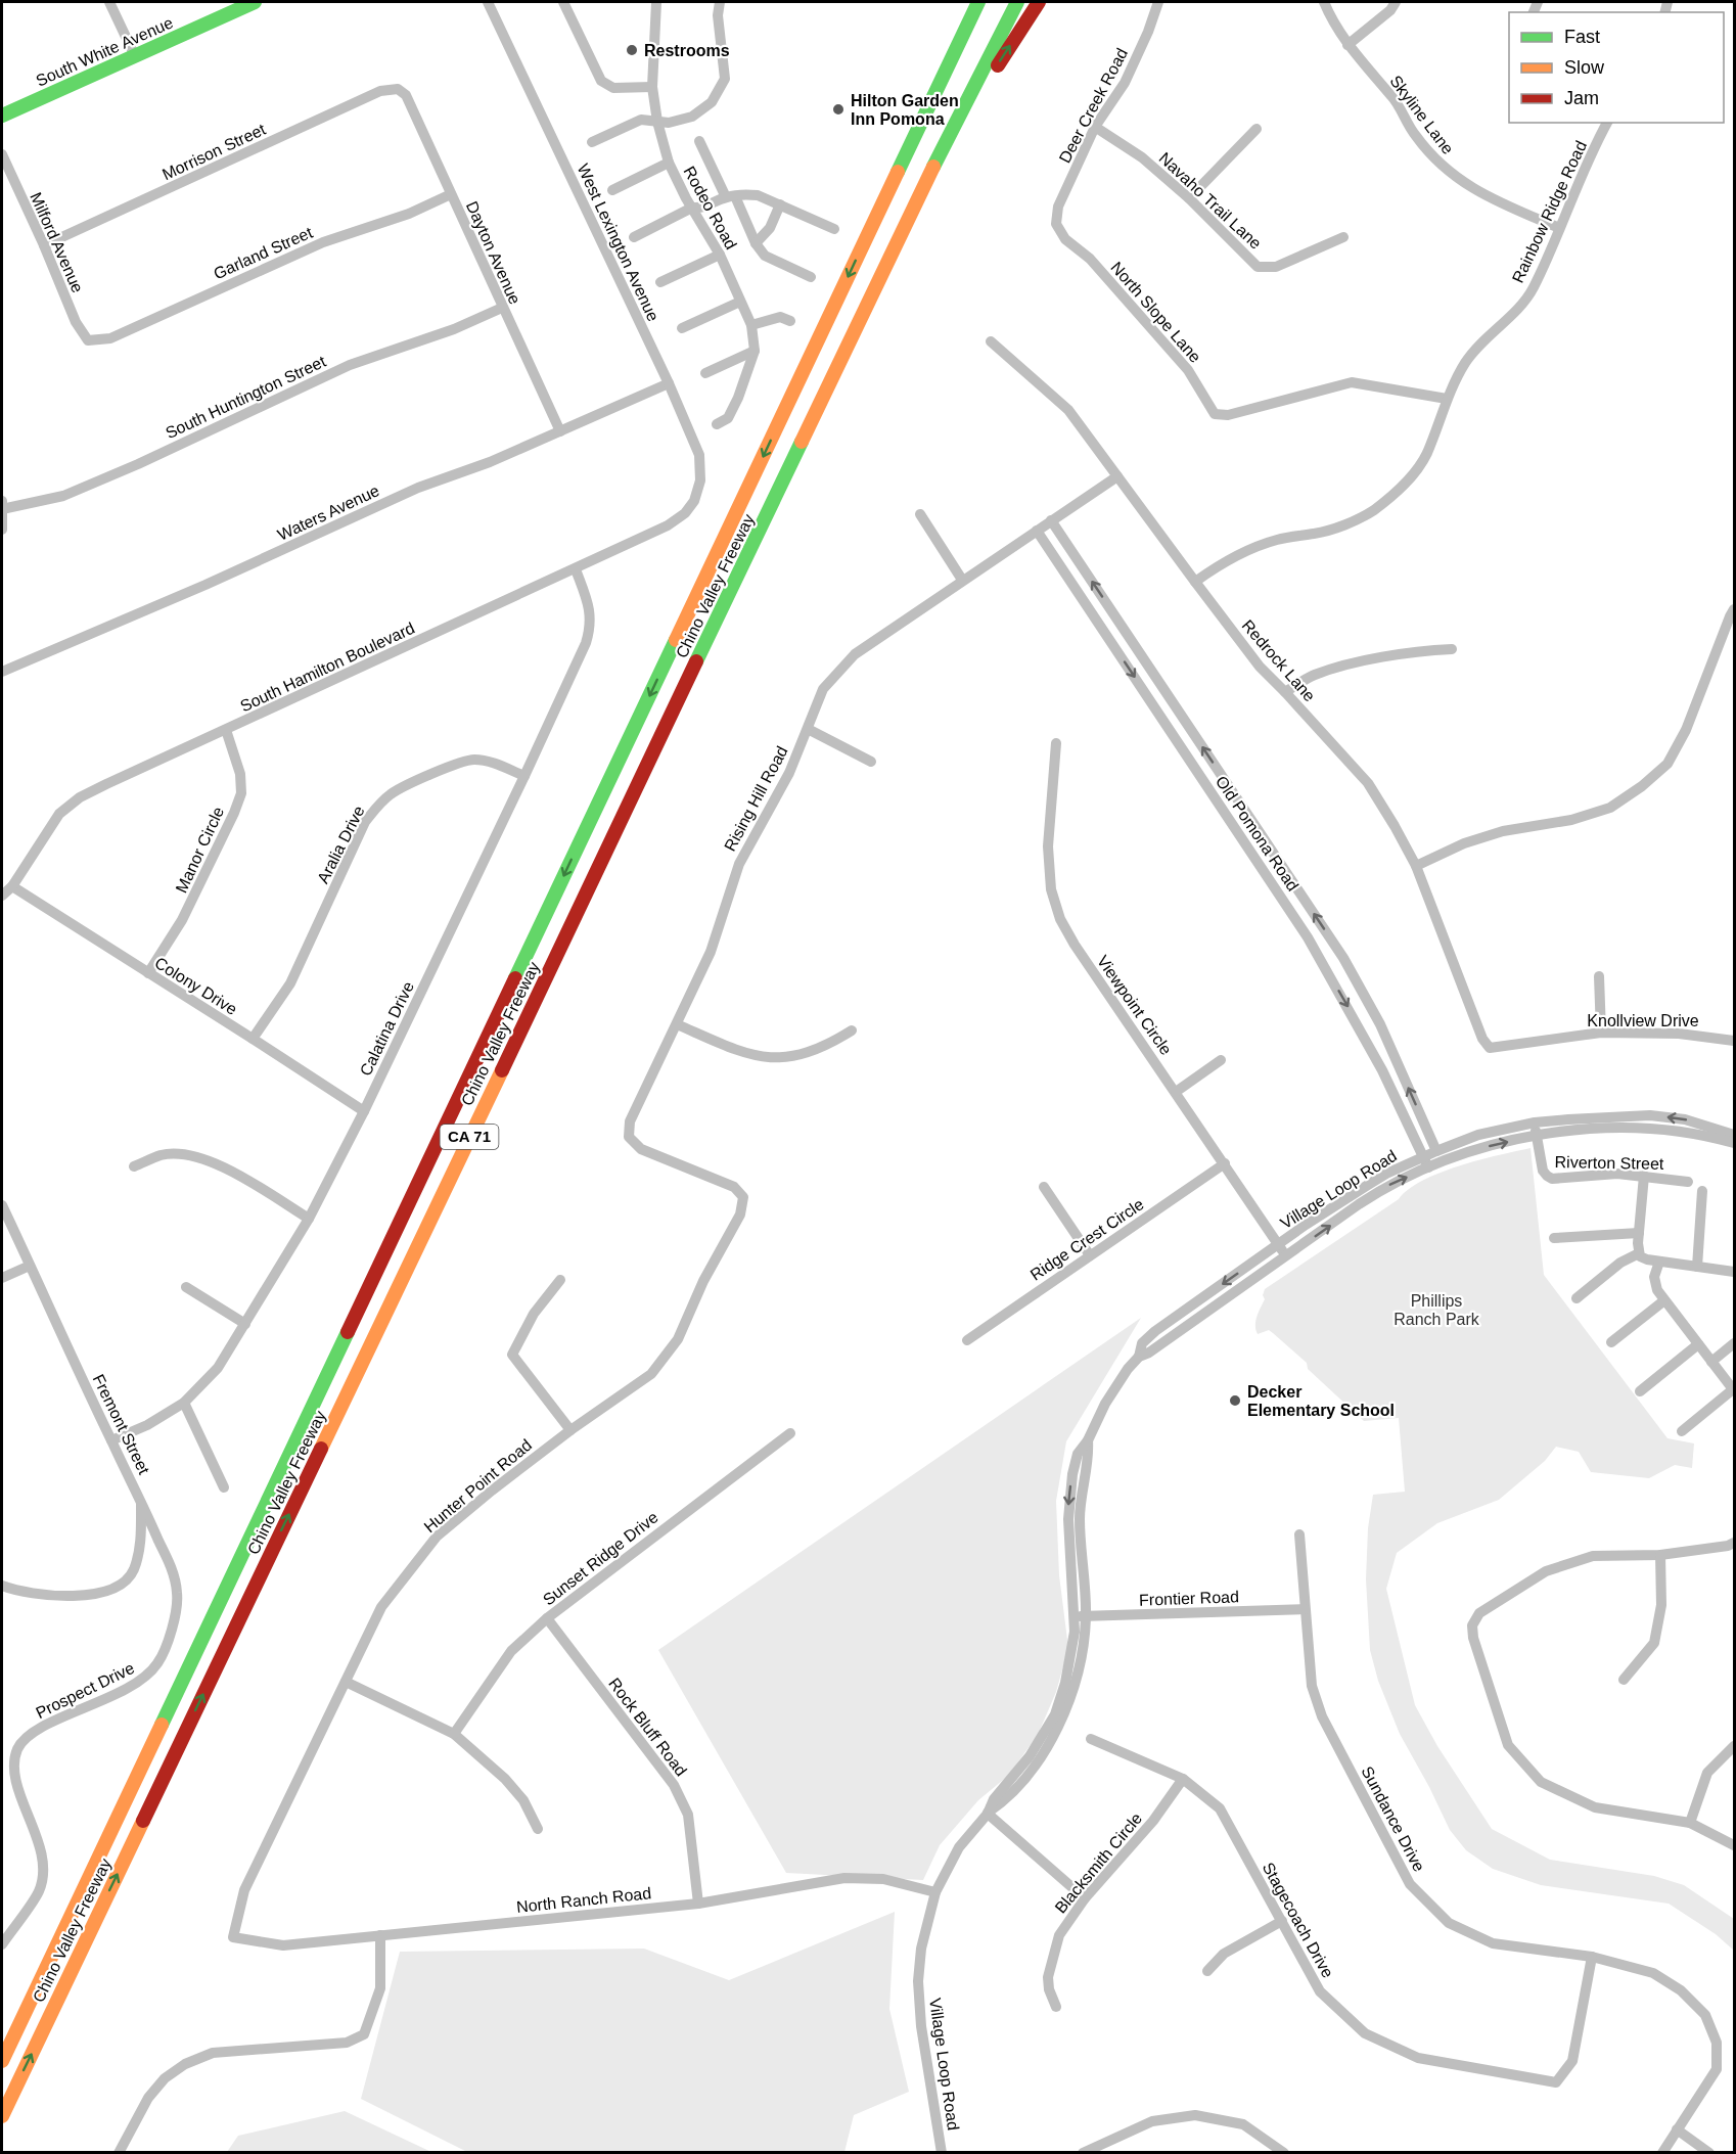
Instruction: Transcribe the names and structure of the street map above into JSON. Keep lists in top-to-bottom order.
{
  "streets": {
    "main road": ["South White Avenue", "Chino Valley Freeway", "CA 71"],
    "street": [
      "Deer Creek Road",
      "Skyline Lane",
      "Morrison Street",
      "Navaho Trail Lane",
      "Rodeo Road",
      "Rainbow Ridge Road",
      "Milford Avenue",
      "West Lexington Avenue",
      "Garland Street",
      "Dayton Avenue",
      "North Slope Lane",
      "South Huntington Street",
      "Waters Avenue",
      "Redrock Lane",
      "South Hamilton Boulevard",
      "Rising Hill Road",
      "Old Pomona Road",
      "Aralia Drive",
      "Manor Circle",
      "Colony Drive",
      "Viewpoint Circle",
      "Knollview Drive",
      "Calatina Drive",
      "Riverton Street",
      "Village Loop Road",
      "Ridge Crest Circle",
      "Fremont Street",
      "Hunter Point Road",
      "Sunset Ridge Drive",
      "Frontier Road",
      "Prospect Drive",
      "Rock Bluff Road",
      "Sundance Drive",
      "Blacksmith Circle",
      "North Ranch Road",
      "Stagecoach Drive"
    ]
  },
  "crossings": [
    ["Deer Creek Road", "Navaho Trail Lane"],
    ["Deer Creek Road", "North Slope Lane"],
    ["Skyline Lane", "Rainbow Ridge Road"],
    ["Morrison Street", "Milford Avenue"],
    ["Morrison Street", "Dayton Avenue"],
    ["Rainbow Ridge Road", "North Slope Lane"],
    ["Rainbow Ridge Road", "Redrock Lane"],
    ["Milford Avenue", "Garland Street"],
    ["West Lexington Avenue", "Waters Avenue"],
    ["West Lexington Avenue", "South Hamilton Boulevard"],
    ["Garland Street", "Dayton Avenue"],
    ["Dayton Avenue", "South Huntington Street"],
    ["Dayton Avenue", "Waters Avenue"],
    ["Redrock Lane", "Rising Hill Road"],
    ["Redrock Lane", "Knollview Drive"],
    ["South Hamilton Boulevard", "Manor Circle"],
    ["South Hamilton Boulevard", "Colony Drive"],
    ["South Hamilton Boulevard", "Calatina Drive"],
    ["Rising Hill Road", "Old Pomona Road"],
    ["Rising Hill Road", "Hunter Point Road"],
    ["Old Pomona Road", "Village Loop Road"],
    ["Aralia Drive", "Colony Drive"],
    ["Aralia Drive", "Calatina Drive"],
    ["Manor Circle", "Colony Drive"],
    ["Colony Drive", "Calatina Drive"],
    ["Viewpoint Circle", "Village Loop Road"],
    ["Viewpoint Circle", "Ridge Crest Circle"],
    ["Calatina Drive", "Fremont Street"],
    ["Riverton Street", "Village Loop Road"],
    ["Village Loop Road", "Frontier Road"],
    ["Village Loop Road", "North Ranch Road"],
    ["Fremont Street", "Prospect Drive"],
    ["Hunter Point Road", "North Ranch Road"],
    ["Sunset Ridge Drive", "Rock Bluff Road"],
    ["Frontier Road", "Sundance Drive"],
    ["Rock Bluff Road", "North Ranch Road"],
    ["Sundance Drive", "Stagecoach Drive"],
    ["Blacksmith Circle", "Stagecoach Drive"]
  ],
  "parks": ["Phillips Ranch Park"],
  "places": ["Restrooms", "Hilton Garden Inn Pomona", "Decker Elementary School"],
  "legend": ["Fast", "Slow", "Jam"]
}
